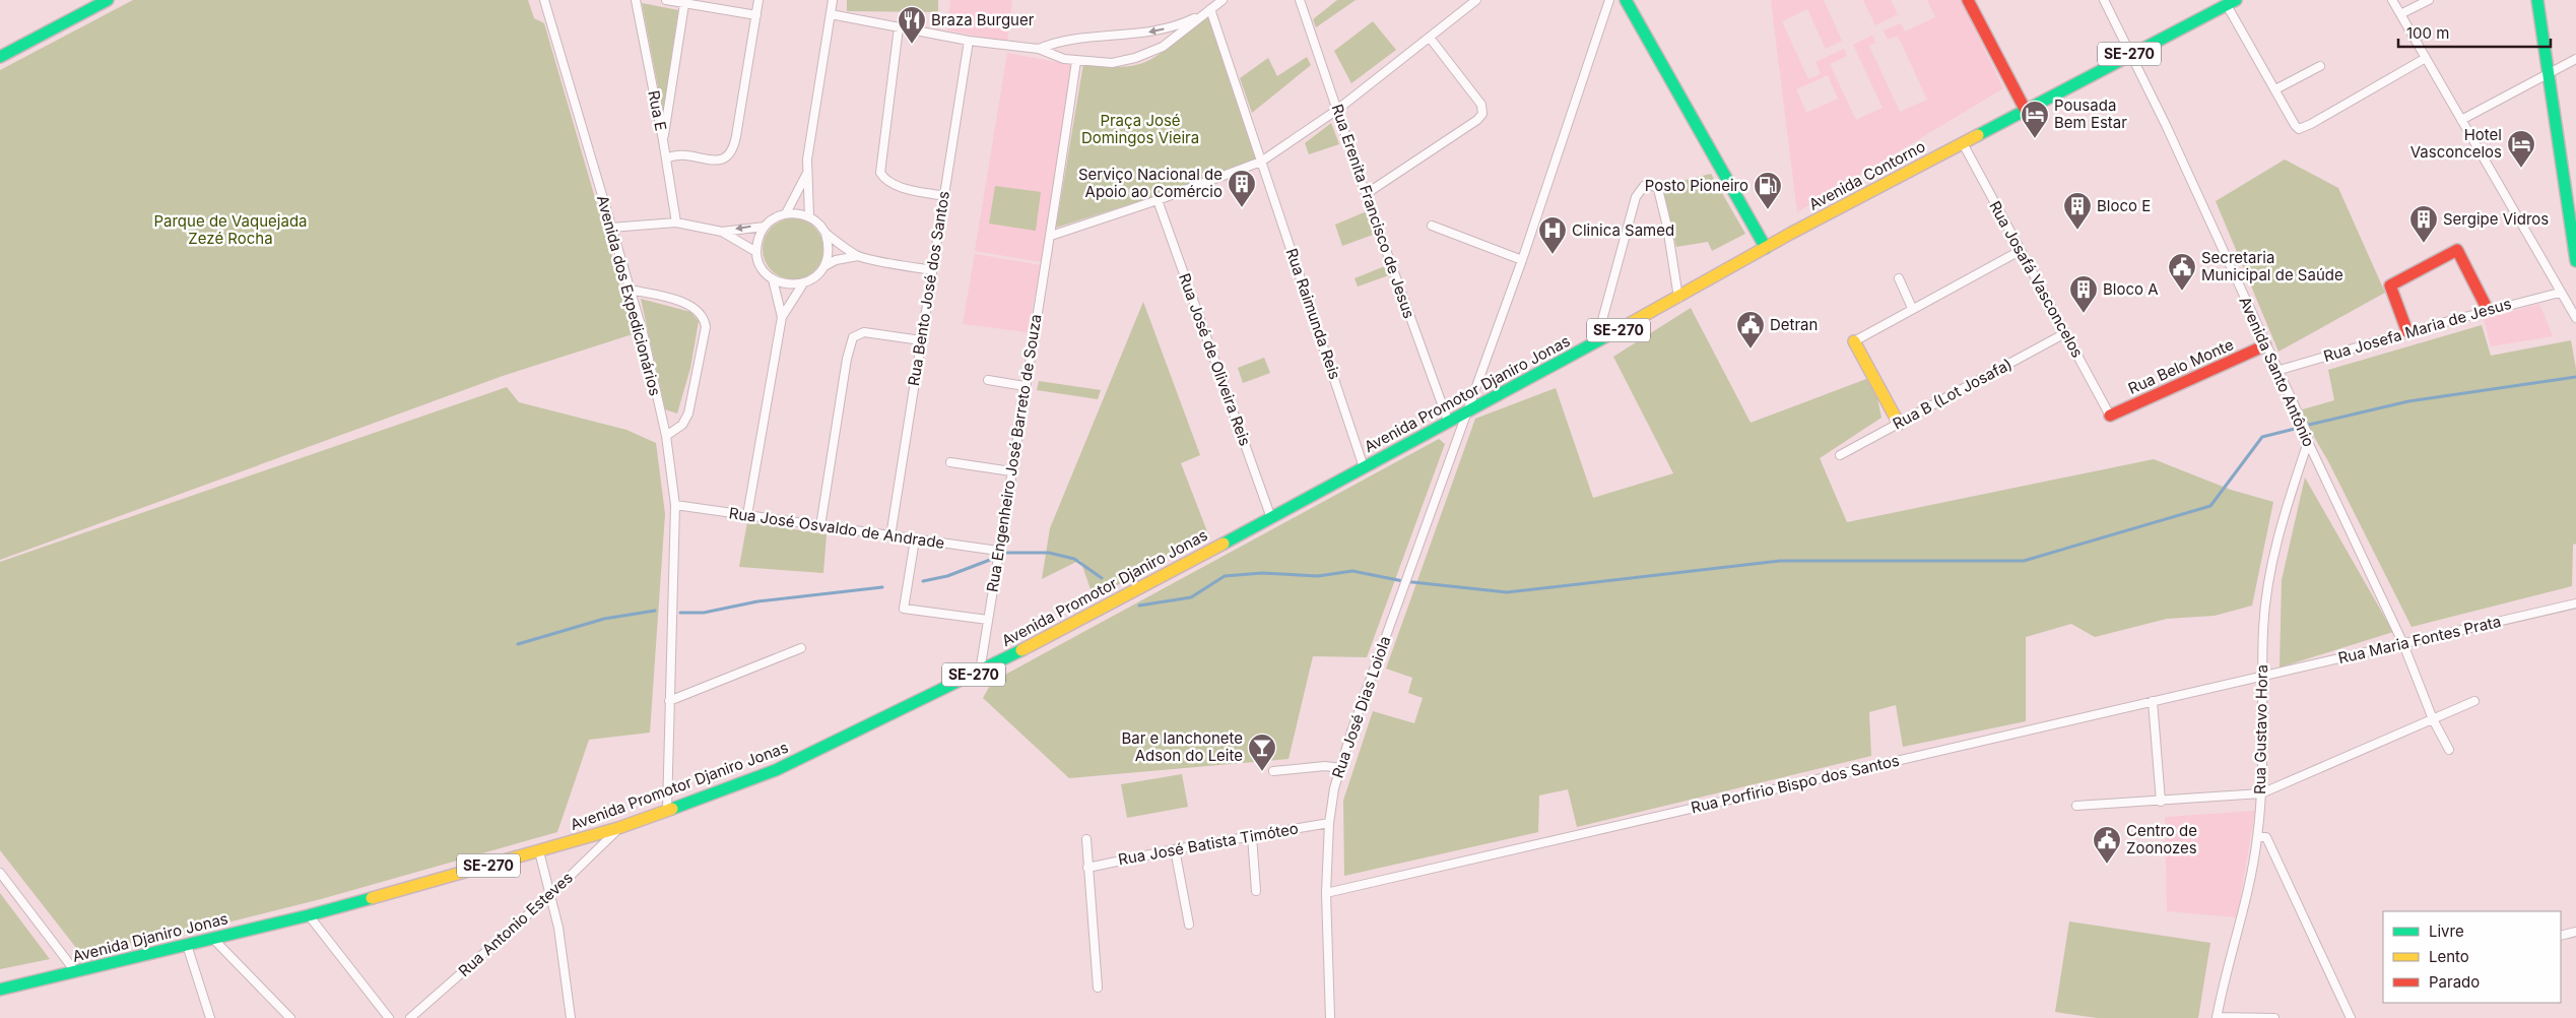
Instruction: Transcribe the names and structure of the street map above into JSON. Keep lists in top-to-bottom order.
{
  "streets": {
    "main road": [
      "SE-270",
      "Avenida Contorno",
      "Rua Belo Monte",
      "Avenida Promotor Djaniro Jonas",
      "Avenida Djaniro Jonas"
    ],
    "street": [
      "Rua E",
      "Rua Erenita Francisco de Jesus",
      "Rua Josafá Vasconcelos",
      "Rua Bento José dos Santos",
      "Avenida dos Expedicionários",
      "Rua Raimunda Reis",
      "Rua Josefa Maria de Jesus",
      "Rua José de Oliveira Reis",
      "Avenida Santo Antônio",
      "Rua B (Lot Josafa)",
      "Rua Engenheiro José Barreto de Souza",
      "Rua José Osvaldo de Andrade",
      "Rua Maria Fontes Prata",
      "Rua José Dias Loiola",
      "Rua Gustavo Hora",
      "Rua Porfirio Bispo dos Santos",
      "Rua José Batista Timóteo",
      "Rua Antonio Esteves"
    ]
  },
  "crossings": [
    ["Avenida Contorno", "Rua Josafá Vasconcelos"],
    ["Avenida Contorno", "Avenida Santo Antônio"],
    ["Avenida Contorno", "Avenida Promotor Djaniro Jonas"],
    ["Rua Erenita Francisco de Jesus", "Avenida Promotor Djaniro Jonas"],
    ["Rua Josafá Vasconcelos", "Rua Belo Monte"],
    ["Rua Josafá Vasconcelos", "Rua B (Lot Josafa)"],
    ["Rua Bento José dos Santos", "Rua José Osvaldo de Andrade"],
    ["Avenida dos Expedicionários", "Avenida Promotor Djaniro Jonas"],
    ["Avenida dos Expedicionários", "Rua José Osvaldo de Andrade"],
    ["Rua Raimunda Reis", "Avenida Promotor Djaniro Jonas"],
    ["Rua Josefa Maria de Jesus", "Avenida Santo Antônio"],
    ["Rua José de Oliveira Reis", "Avenida Promotor Djaniro Jonas"],
    ["Rua Belo Monte", "Avenida Santo Antônio"],
    ["Avenida Santo Antônio", "Rua Maria Fontes Prata"],
    ["Avenida Santo Antônio", "Rua Gustavo Hora"],
    ["Avenida Promotor Djaniro Jonas", "Rua Engenheiro José Barreto de Souza"],
    ["Avenida Promotor Djaniro Jonas", "Rua José Dias Loiola"],
    ["Avenida Promotor Djaniro Jonas", "Rua Antonio Esteves"],
    ["Avenida Promotor Djaniro Jonas", "Avenida Djaniro Jonas"],
    ["Rua Engenheiro José Barreto de Souza", "Rua José Osvaldo de Andrade"],
    ["Rua Maria Fontes Prata", "Rua Gustavo Hora"],
    ["Rua Maria Fontes Prata", "Rua Porfirio Bispo dos Santos"],
    ["Rua José Dias Loiola", "Rua Porfirio Bispo dos Santos"],
    ["Rua José Dias Loiola", "Rua José Batista Timóteo"],
    ["Rua Gustavo Hora", "Rua Porfirio Bispo dos Santos"]
  ],
  "parks": ["Praça José Domingos Vieira", "Parque de Vaquejada Zezé Rocha"],
  "places": {
    "restaurant": ["Braza Burguer"],
    "hotel": ["Pousada Bem Estar", "Hotel Vasconcelos"],
    "building": [
      "Serviço Nacional de Apoio ao Comércio",
      "Bloco E",
      "Sergipe Vidros",
      "Bloco A"
    ],
    "fuel station": ["Posto Pioneiro"],
    "hospital": ["Clinica Samed"],
    "public building": ["Secretaria Municipal de Saúde", "Detran", "Centro de Zoonozes"],
    "bar": ["Bar e lanchonete Adson do Leite"]
  },
  "legend": ["Livre", "Lento", "Parado"],
  "scale_bar": "100 m"
}
